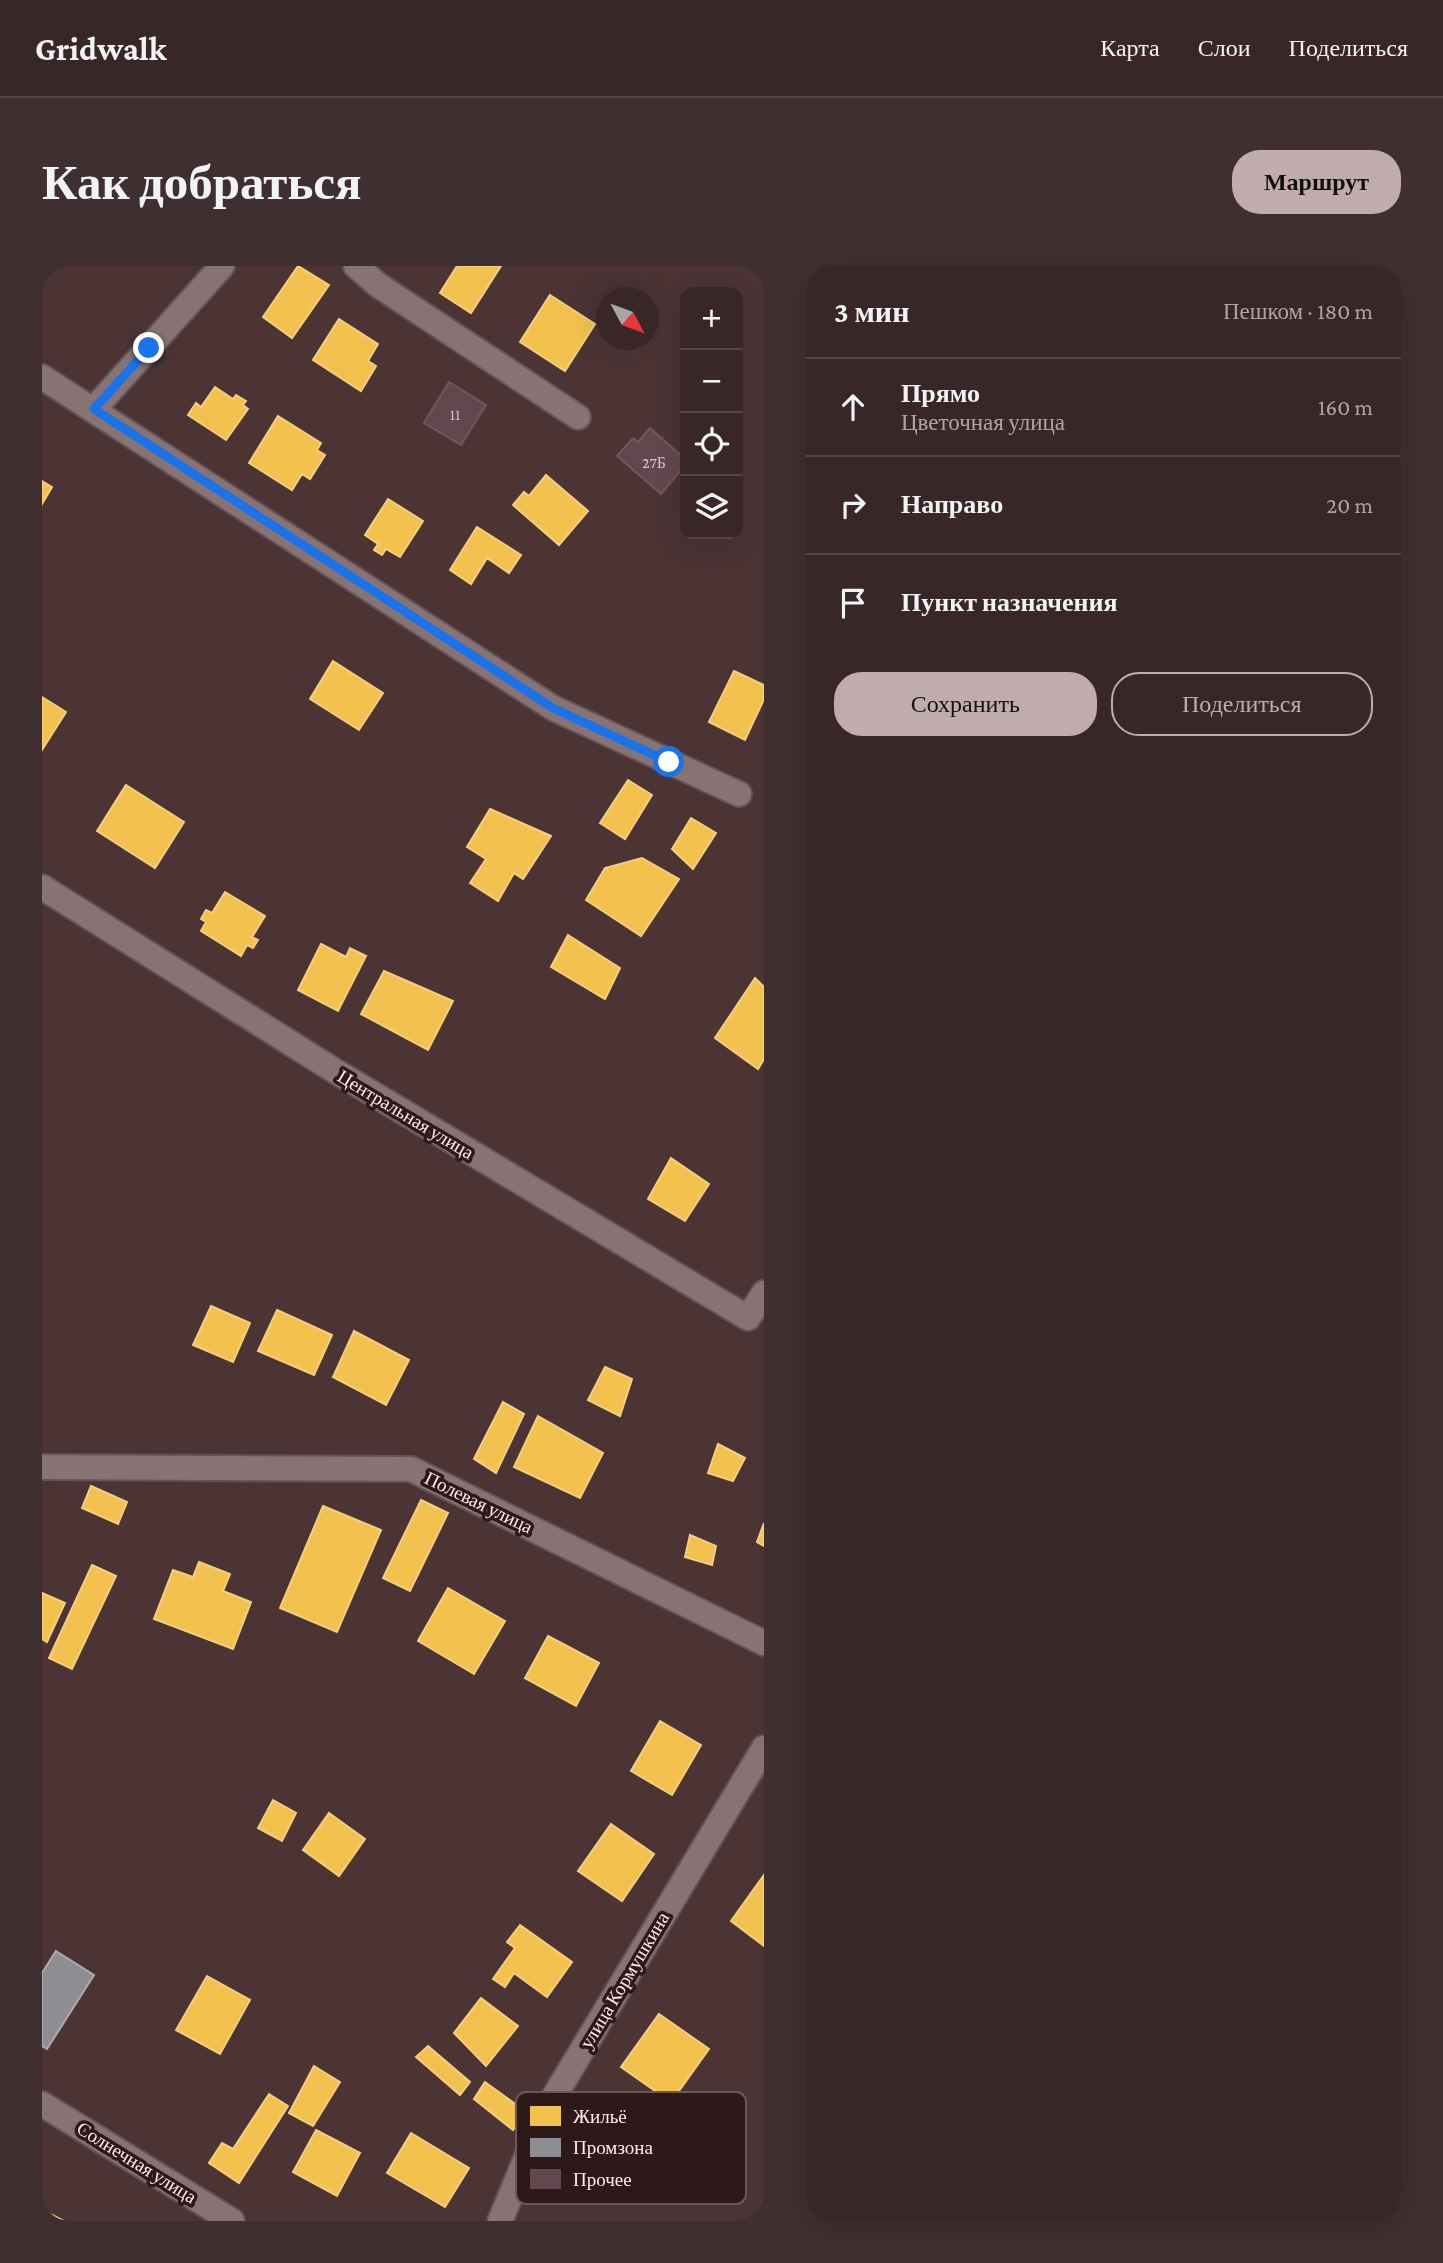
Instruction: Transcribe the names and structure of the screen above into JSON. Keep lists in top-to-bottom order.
{
  "streets": {
    "street": [
      "Центральная улица",
      "Полевая улица",
      "улица Кормушкина",
      "Солнечная улица"
    ]
  },
  "house_numbers": ["11", "27Б"],
  "legend": ["Жильё", "Промзона", "Прочее"],
  "north": "bottom right",
  "page": {
    "header": "Gridwalk",
    "nav": ["Карта", "Слои", "Поделиться"],
    "buttons": [
      "Маршрут",
      ["Сохранить", "Поделиться"]
    ],
    "title": "Как добраться",
    "heading": ["3 мин", "Пешком · 180 m"],
    "map_buttons": ["+", "−"],
    "list": [
      ["Прямо", "Цветочная улица", "160 m"],
      ["Направо", "20 m"],
      "Пункт назначения"
    ]
  }
}
